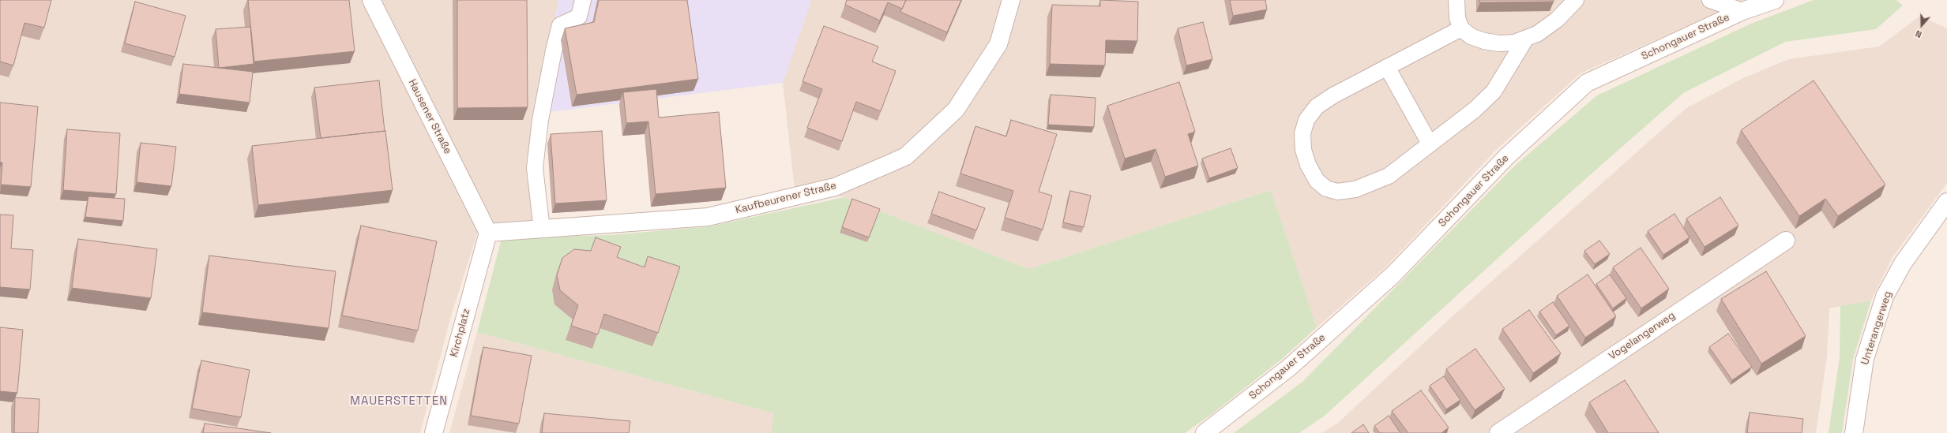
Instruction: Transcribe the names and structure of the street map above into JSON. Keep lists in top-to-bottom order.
{
  "streets": {
    "street": [
      "Schongauer Straße",
      "Hausener Straße",
      "Kaufbeurener Straße",
      "Unterangerweg",
      "Kirchplatz",
      "Vogelangerweg"
    ]
  },
  "crossings": [
    ["Hausener Straße", "Kaufbeurener Straße"],
    ["Hausener Straße", "Kirchplatz"],
    ["Kaufbeurener Straße", "Kirchplatz"]
  ],
  "districts": ["MAUERSTETTEN"],
  "north": "bottom"
}
